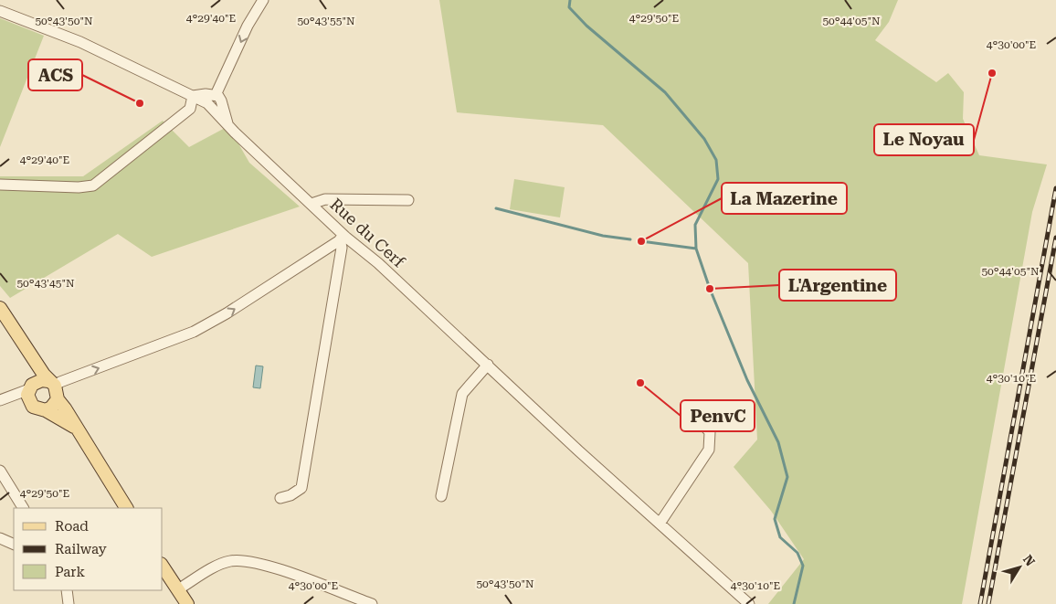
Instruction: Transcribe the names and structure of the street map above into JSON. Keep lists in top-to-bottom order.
{
  "streets": {
    "street": ["Rue du Cerf"]
  },
  "places": [
    "Le Noyau",
    "ACS",
    "La Mazerine",
    "L'Argentine",
    "PenvC"
  ],
  "legend": ["Road", "Railway", "Park"],
  "north": "top right",
  "coordinates": [
    "4°29'40\"E",
    "4°29'50\"E",
    "50°43'50\"N",
    "50°43'55\"N",
    "50°44'05\"N",
    "4°30'00\"E",
    "50°43'45\"N",
    "4°30'10\"E"
  ]
}
